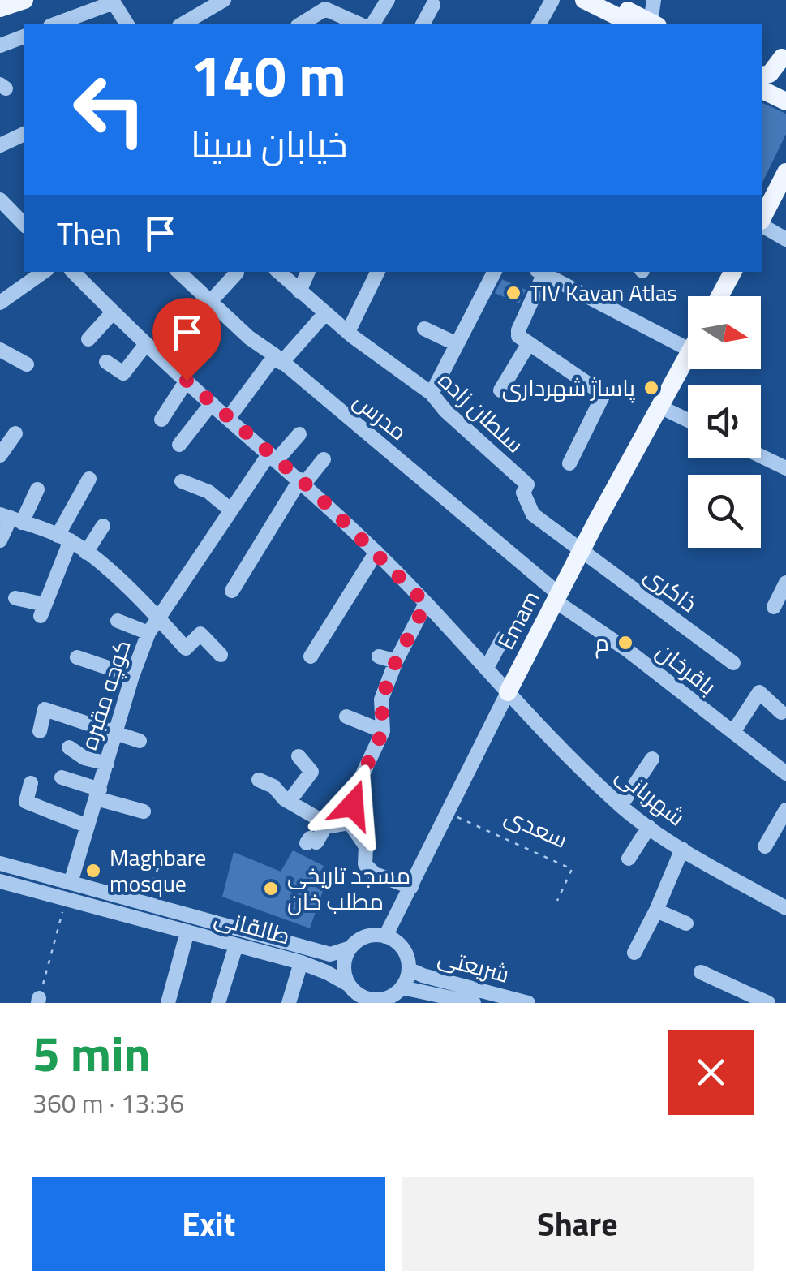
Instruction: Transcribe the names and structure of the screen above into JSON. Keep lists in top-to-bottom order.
{
  "streets": {
    "main road": ["Emam"],
    "street": [
      "سلطان زاده",
      "مدرس",
      "ذاکری",
      "باقرخان",
      "کوچه مقبره",
      "شهربانی",
      "طالقانی",
      "شریعتی"
    ],
    "path": ["سعدی"]
  },
  "crossings": [
    ["سلطان زاده", "ذاکری"],
    ["مدرس", "Emam"],
    ["مدرس", "باقرخان"],
    ["ذاکری", "Emam"],
    ["Emam", "باقرخان"],
    ["Emam", "شهربانی"],
    ["Emam", "سعدی"],
    ["Emam", "طالقانی"],
    ["Emam", "شریعتی"],
    ["کوچه مقبره", "شهربانی"],
    ["کوچه مقبره", "طالقانی"],
    ["طالقانی", "شریعتی"]
  ],
  "places": [
    "TIV Kavan Atlas",
    "پاساژ شهرداری",
    "م",
    "Maghbare mosque",
    "مسجد تاریخی مطلب خان"
  ],
  "north": "right",
  "page": {
    "turn": ["140 m", "خیابان سینا"],
    "then": "Then",
    "heading": ["5 min", "360 m · 13:36"],
    "buttons": ["Exit", "Share"]
  }
}
